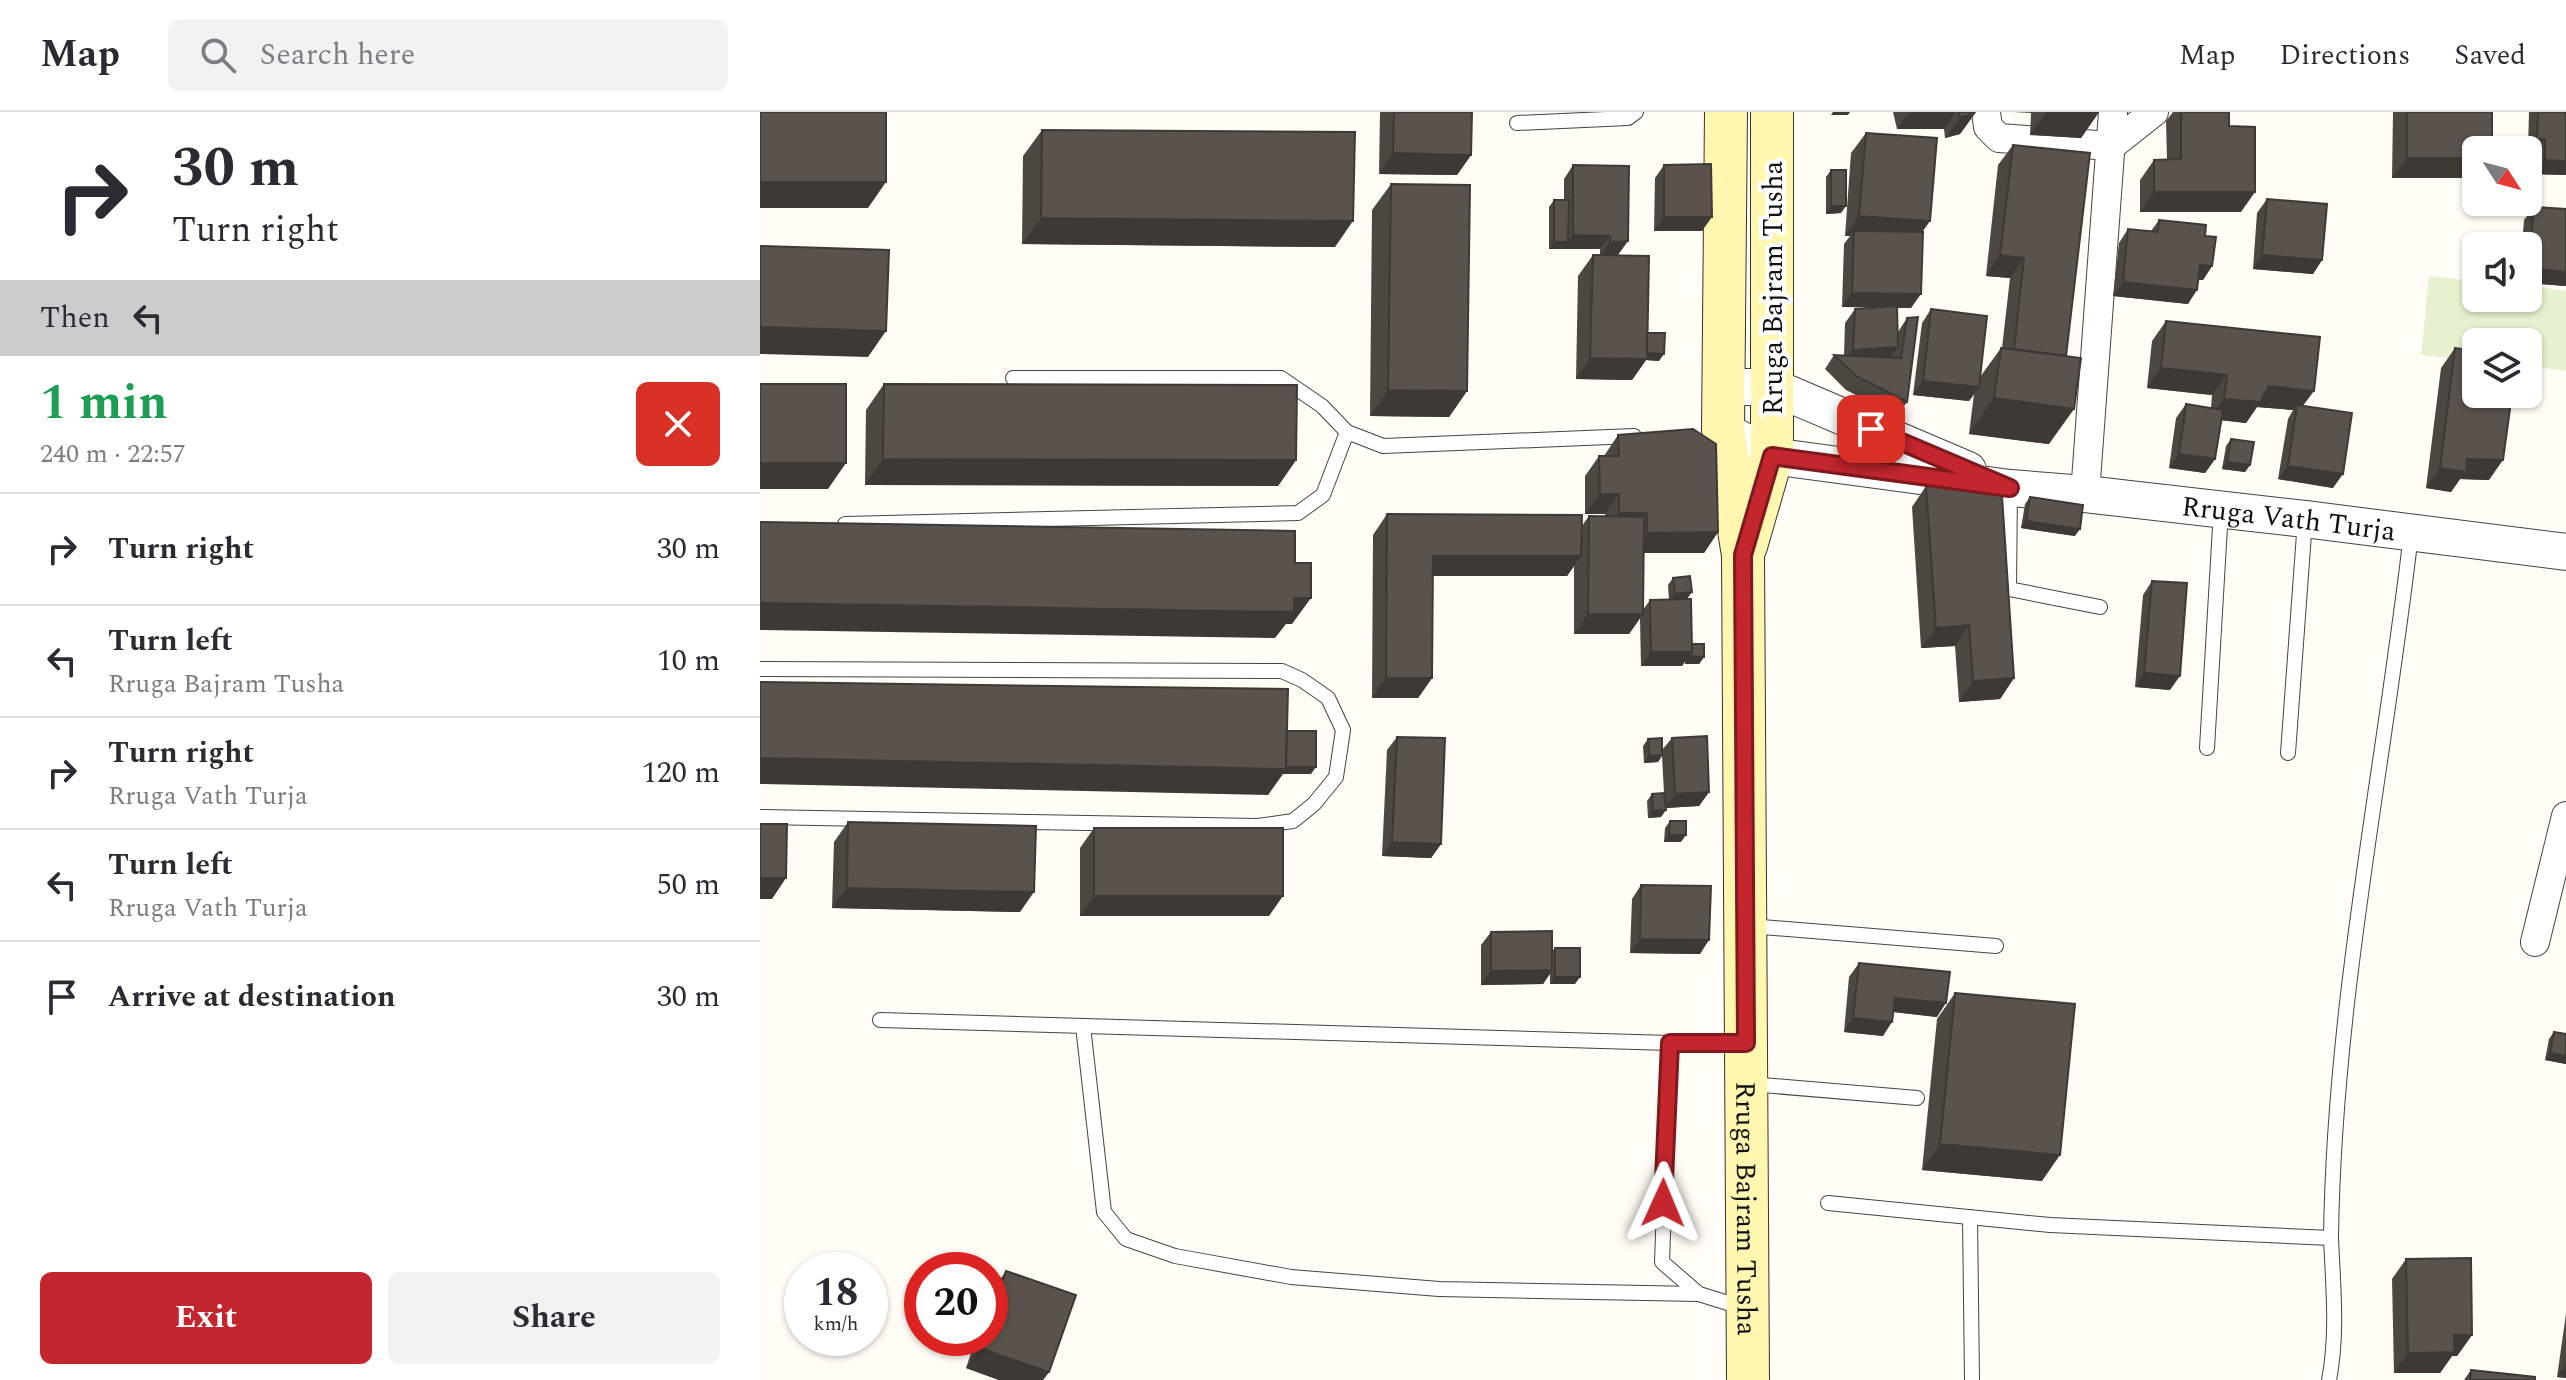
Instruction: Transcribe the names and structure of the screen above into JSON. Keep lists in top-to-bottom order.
{
  "streets": {
    "main road": ["Rruga Bajram Tusha"],
    "street": ["Rruga Vath Turja"]
  },
  "crossings": [
    ["Rruga Bajram Tusha", "Rruga Vath Turja"]
  ],
  "north": "bottom right",
  "page": {
    "header": "Map",
    "search": "Search here",
    "nav": ["Map", "Directions", "Saved"],
    "turn": ["30 m", "Turn right"],
    "then": "Then",
    "heading": ["1 min", "240 m · 22:57"],
    "list": [
      {
        "name": "Turn right",
        "value": "30 m"
      },
      {
        "name": "Turn left",
        "note": "Rruga Bajram Tusha",
        "value": "10 m"
      },
      {
        "name": "Turn right",
        "note": "Rruga Vath Turja",
        "value": "120 m"
      },
      {
        "name": "Turn left",
        "note": "Rruga Vath Turja",
        "value": "50 m"
      },
      {
        "name": "Arrive at destination",
        "value": "30 m"
      }
    ],
    "speed": "18 km/h",
    "limit": "20",
    "buttons": ["Exit", "Share"]
  }
}
